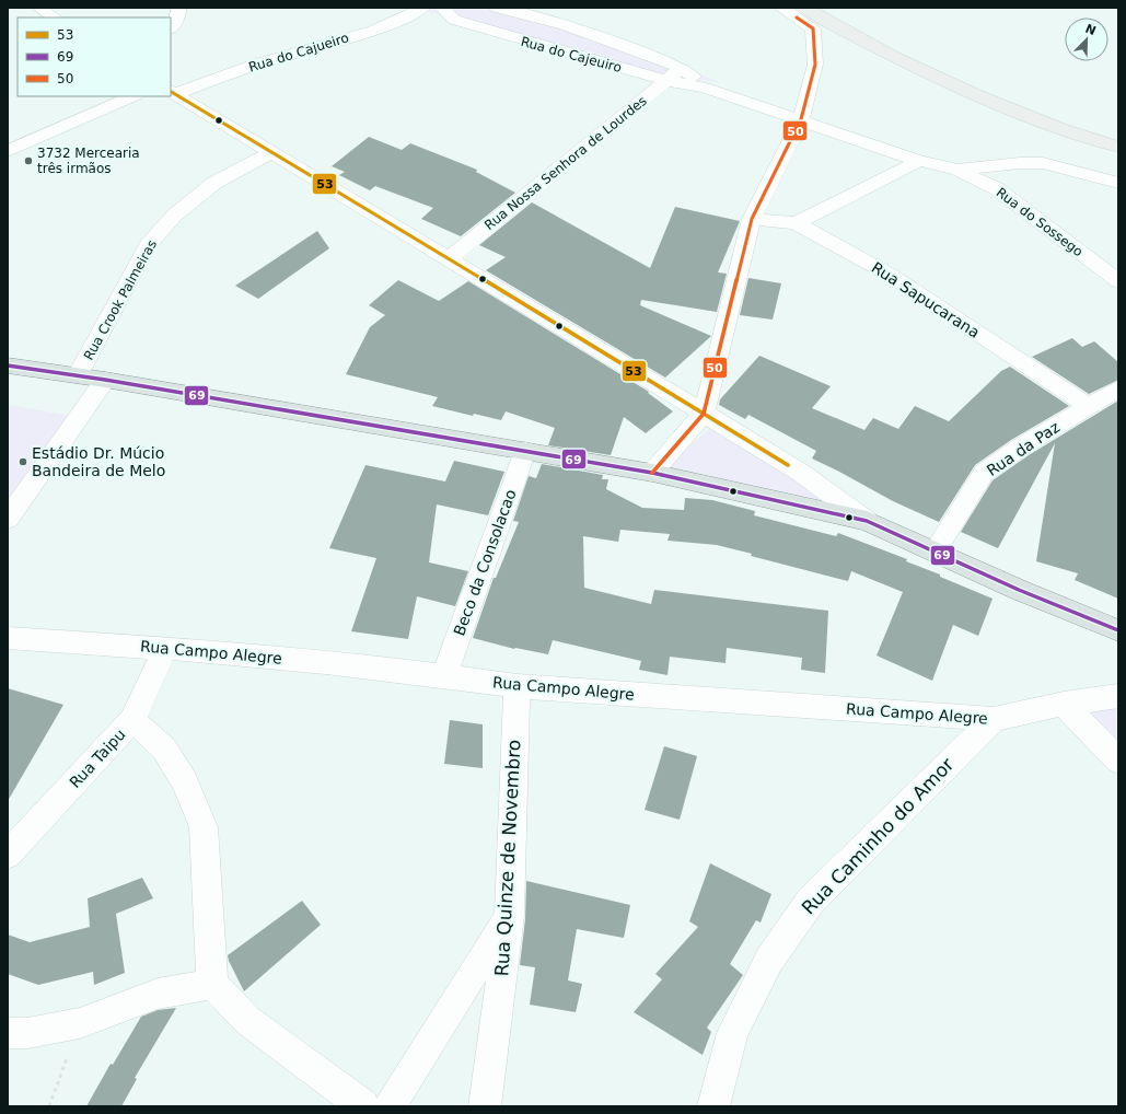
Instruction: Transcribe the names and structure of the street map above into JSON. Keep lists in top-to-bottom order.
{
  "streets": {
    "street": [
      "Rua do Cajueiro",
      "Rua do Cajeuiro",
      "Rua Nossa Senhora de Lourdes",
      "Rua do Sossego",
      "Rua Crook Palmeiras",
      "Rua Sapucarana",
      "Rua da Paz",
      "Beco da Consolacao",
      "Rua Campo Alegre",
      "Rua Taipu",
      "Rua Caminho do Amor",
      "Rua Quinze de Novembro"
    ]
  },
  "crossings": [
    ["Rua do Cajeuiro", "Rua Nossa Senhora de Lourdes"],
    ["Rua do Cajeuiro", "Rua do Sossego"],
    ["Rua Sapucarana", "Rua da Paz"],
    ["Beco da Consolacao", "Rua Campo Alegre"],
    ["Rua Campo Alegre", "Rua Taipu"],
    ["Rua Campo Alegre", "Rua Caminho do Amor"],
    ["Rua Campo Alegre", "Rua Quinze de Novembro"]
  ],
  "places": ["3732 Mercearia três irmãos", "Estádio Dr. Múcio Bandeira de Melo"],
  "lines": ["transit line 50", "transit line 53", "transit line 69"],
  "legend": ["53", "69", "50"],
  "north": "top right"
}
